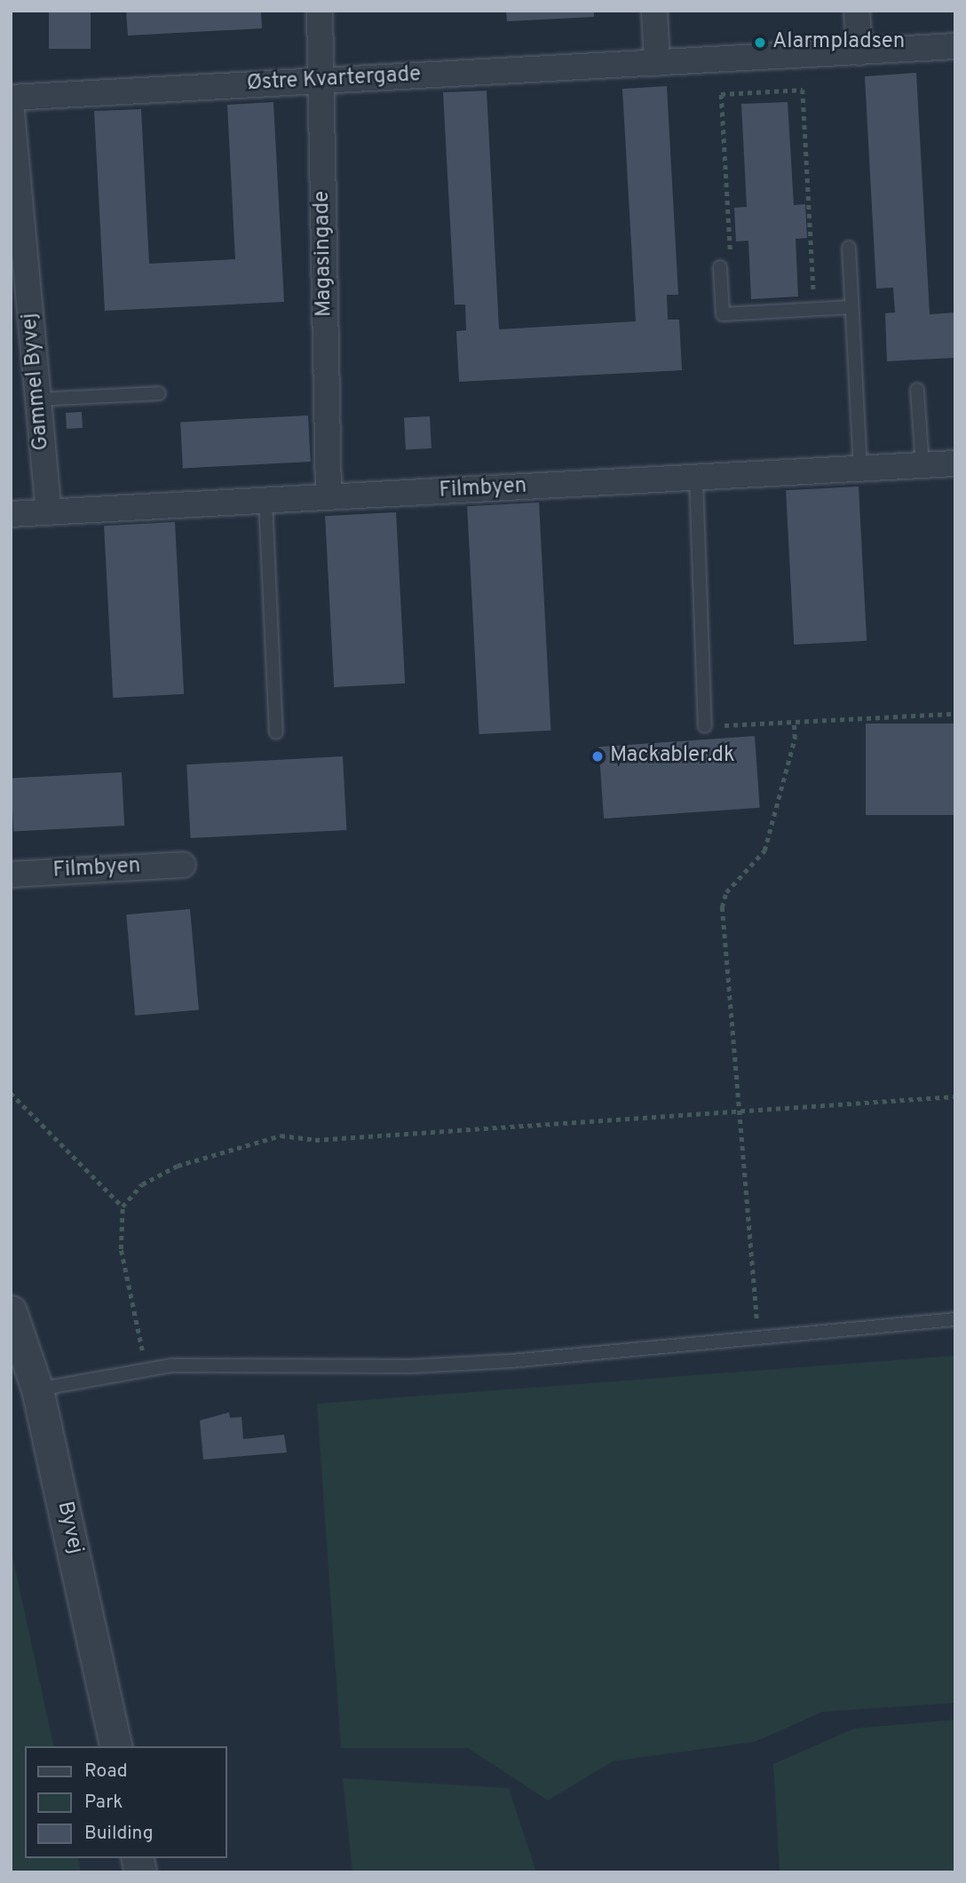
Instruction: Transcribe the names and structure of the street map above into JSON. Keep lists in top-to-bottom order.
{
  "streets": {
    "street": [
      "Østre Kvartergade",
      "Magasingade",
      "Gammel Byvej",
      "Filmbyen",
      "Byvej"
    ]
  },
  "crossings": [
    ["Østre Kvartergade", "Magasingade"],
    ["Østre Kvartergade", "Gammel Byvej"],
    ["Magasingade", "Filmbyen"],
    ["Gammel Byvej", "Filmbyen"]
  ],
  "places": ["Alarmpladsen", "Mackabler.dk"],
  "legend": ["Road", "Park", "Building"]
}
